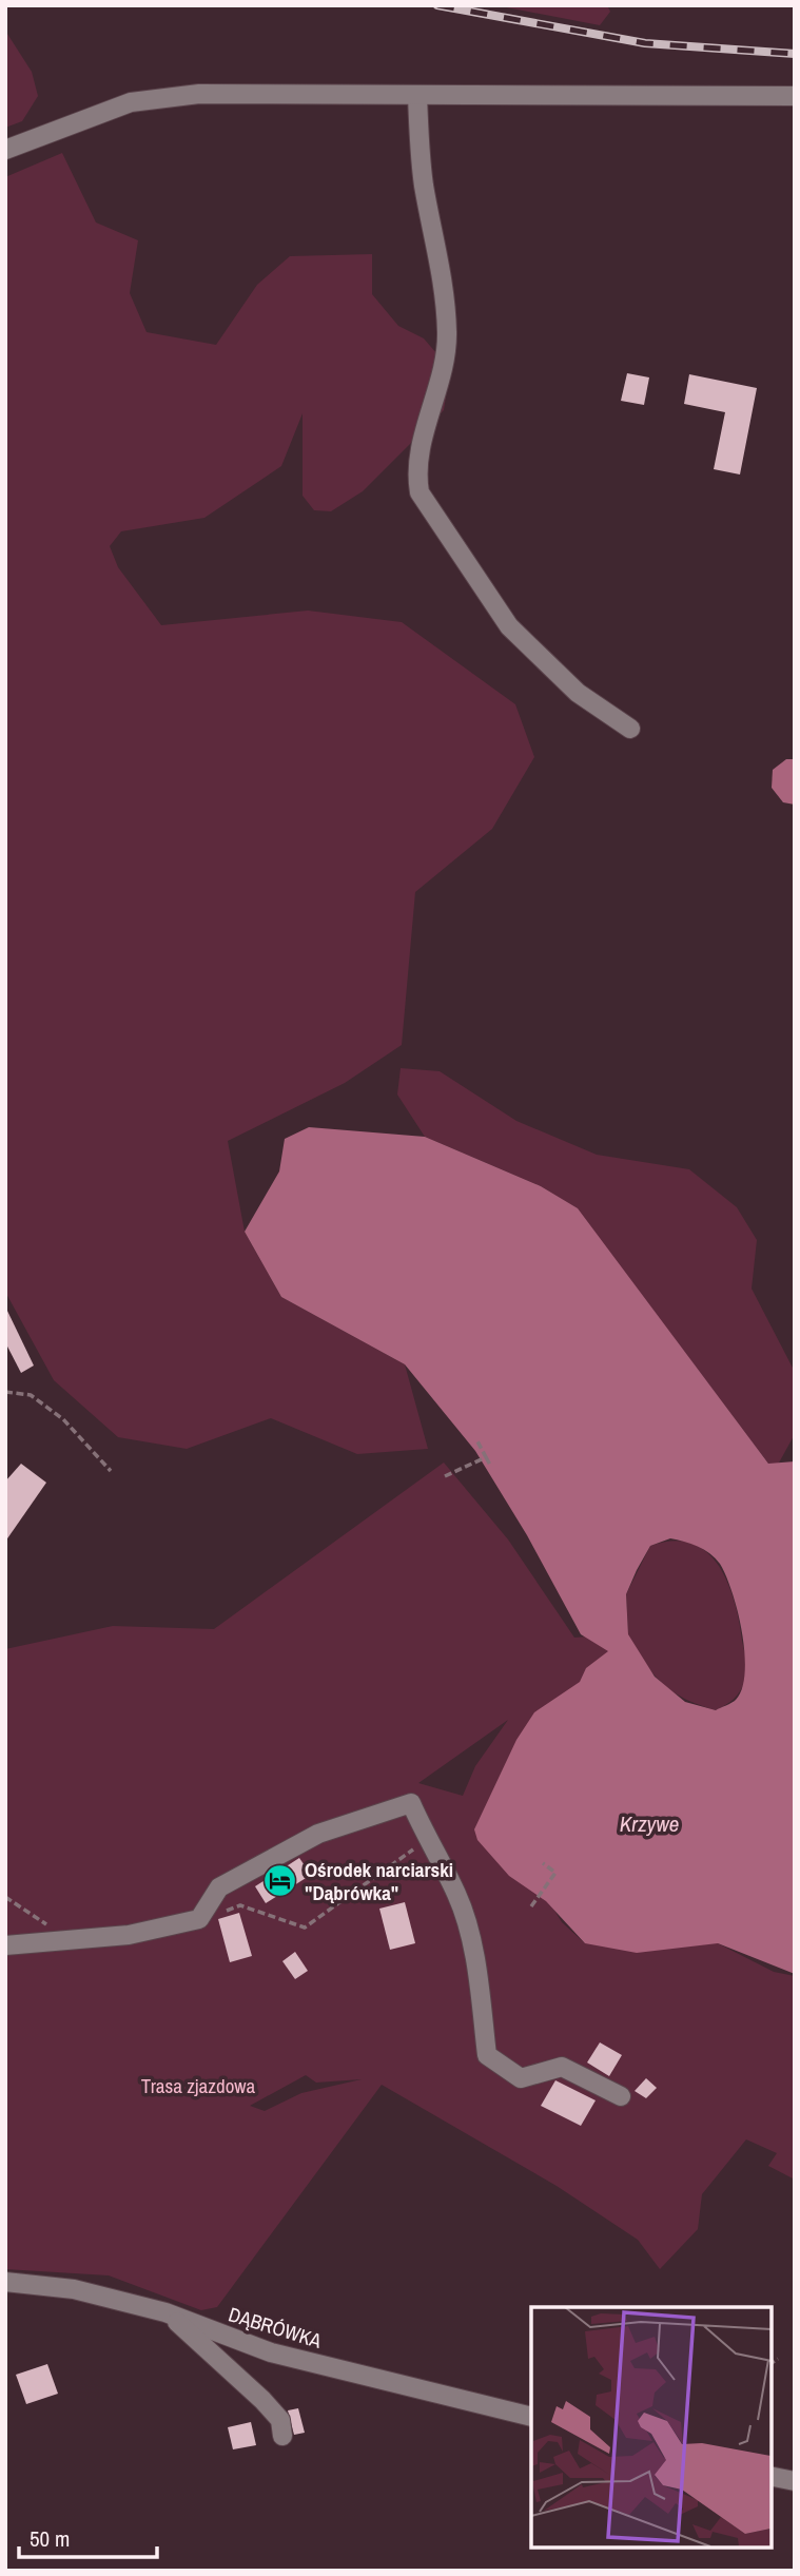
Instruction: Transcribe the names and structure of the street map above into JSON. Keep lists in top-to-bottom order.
{
  "streets": {
    "street": ["DĄBRÓWKA"]
  },
  "water": ["Krzywe"],
  "parks": ["Trasa zjazdowa"],
  "places": {
    "hotel": ["Ośrodek narciarski \"Dąbrówka\""]
  },
  "scale_bar": "50 m"
}
